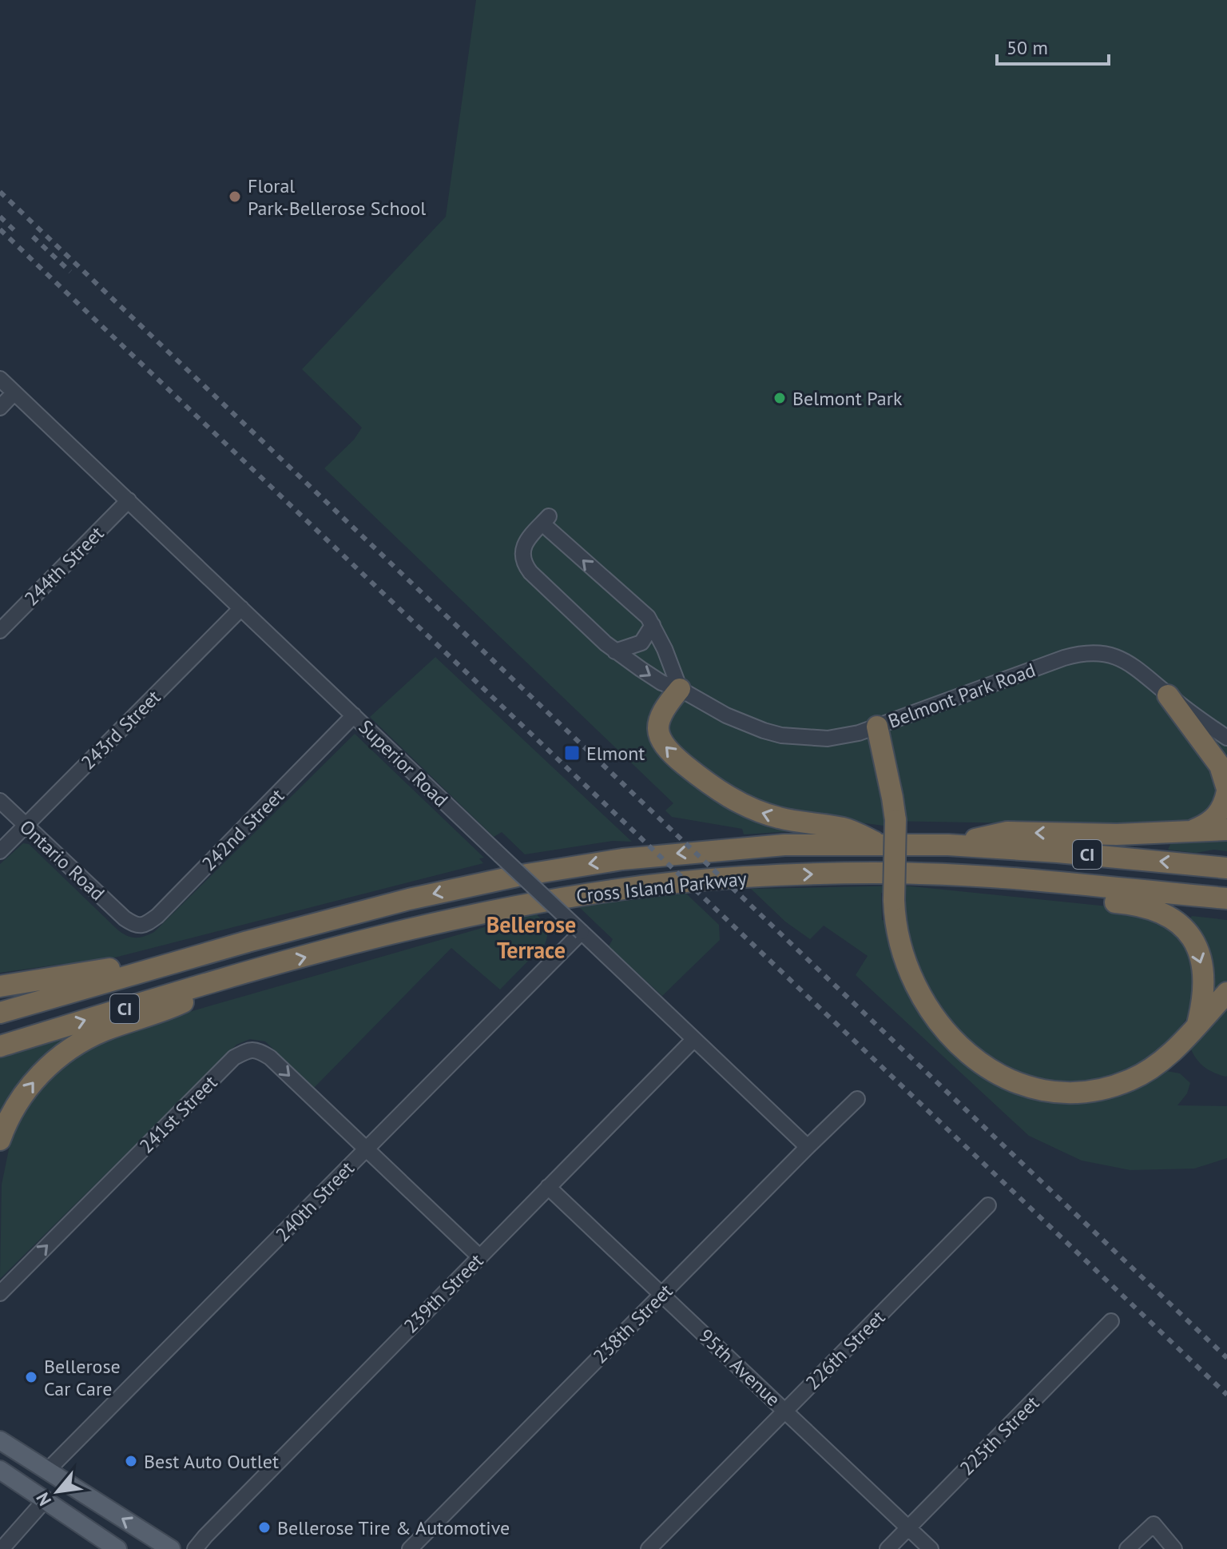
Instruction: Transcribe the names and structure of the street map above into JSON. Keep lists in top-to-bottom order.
{
  "streets": {
    "highway": ["CI", "Cross Island Parkway"],
    "street": [
      "244th Street",
      "Belmont Park Road",
      "243rd Street",
      "Superior Road",
      "242nd Street",
      "Ontario Road",
      "241st Street",
      "240th Street",
      "239th Street",
      "238th Street",
      "226th Street",
      "95th Avenue",
      "225th Street"
    ]
  },
  "crossings": [
    ["244th Street", "Superior Road"],
    ["243rd Street", "Superior Road"],
    ["243rd Street", "Ontario Road"],
    ["Superior Road", "242nd Street"],
    ["Superior Road", "240th Street"],
    ["Superior Road", "239th Street"],
    ["Superior Road", "238th Street"],
    ["242nd Street", "Ontario Road"],
    ["241st Street", "240th Street"],
    ["239th Street", "95th Avenue"],
    ["238th Street", "95th Avenue"],
    ["226th Street", "95th Avenue"],
    ["95th Avenue", "225th Street"]
  ],
  "districts": ["Bellerose Terrace"],
  "places": {
    "other": [
      "Floral Park-Bellerose School",
      "Belmont Park",
      "Bellerose Car Care",
      "Best Auto Outlet",
      "Bellerose Tire & Automotive"
    ],
    "transit": ["Elmont"]
  },
  "scale_bar": "50 m",
  "north": "bottom left"
}
